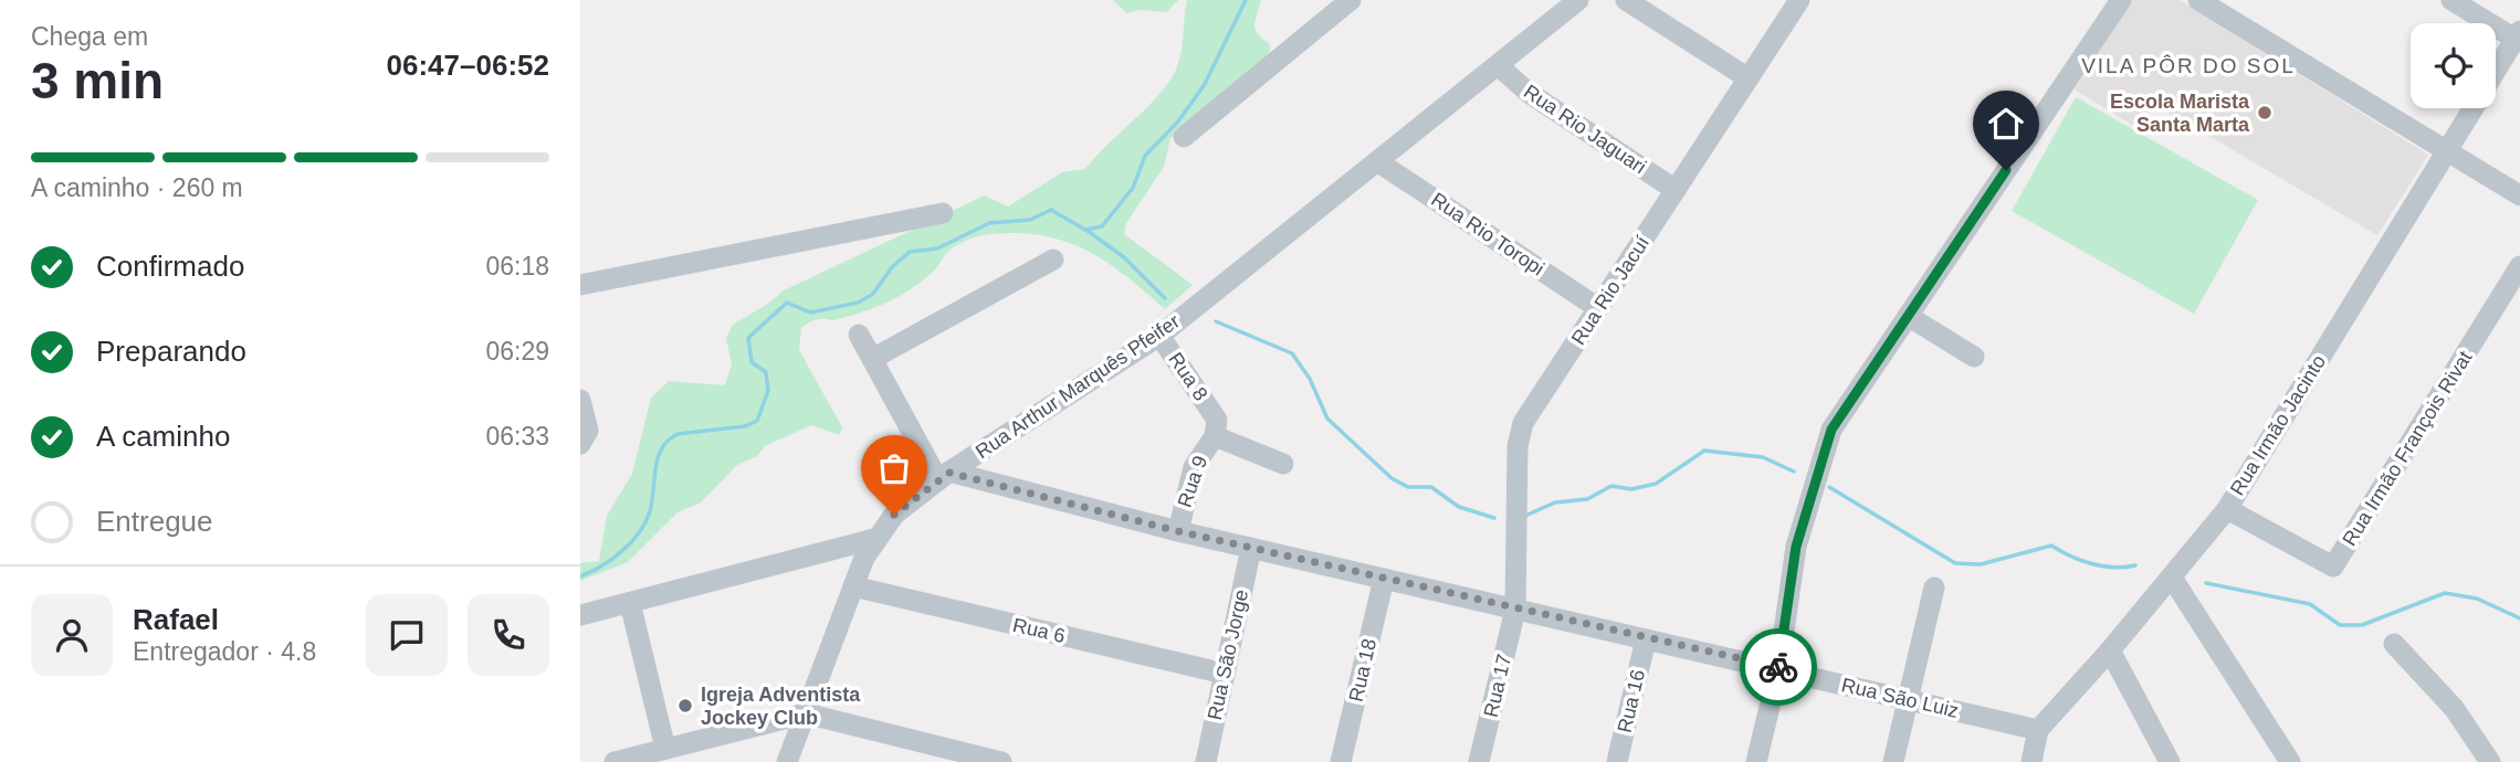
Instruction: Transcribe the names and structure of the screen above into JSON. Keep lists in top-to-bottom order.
{
  "streets": {
    "street": [
      "Rua Rio Jaguari",
      "Rua Rio Toropi",
      "Rua Rio Jacuí",
      "Rua 8",
      "Rua Arthur Marquês Pfeifer",
      "Rua Irmão Jacinto",
      "Rua Irmão François Rivat",
      "Rua 9",
      "Rua 6",
      "Rua São Jorge",
      "Rua 18",
      "Rua 17",
      "Rua São Luiz",
      "Rua 16"
    ]
  },
  "crossings": [
    ["Rua Rio Jaguari", "Rua Rio Jacuí"],
    ["Rua Rio Jaguari", "Rua Arthur Marquês Pfeifer"],
    ["Rua Rio Toropi", "Rua Rio Jacuí"],
    ["Rua Rio Toropi", "Rua Arthur Marquês Pfeifer"],
    ["Rua Rio Jacuí", "Rua 17"],
    ["Rua Rio Jacuí", "Rua São Luiz"],
    ["Rua 8", "Rua Arthur Marquês Pfeifer"],
    ["Rua 8", "Rua 9"],
    ["Rua Arthur Marquês Pfeifer", "Rua 6"],
    ["Rua Arthur Marquês Pfeifer", "Rua São Luiz"],
    ["Rua Irmão Jacinto", "Rua Irmão François Rivat"],
    ["Rua Irmão Jacinto", "Rua São Luiz"],
    ["Rua 9", "Rua São Luiz"],
    ["Rua 6", "Rua São Jorge"],
    ["Rua São Jorge", "Rua São Luiz"],
    ["Rua 18", "Rua São Luiz"],
    ["Rua 17", "Rua São Luiz"],
    ["Rua São Luiz", "Rua 16"]
  ],
  "districts": ["VILA PÔR DO SOL"],
  "places": ["Escola Marista Santa Marta", "Igreja Adventista Jockey Club"],
  "page": {
    "heading": ["3 min", "Chega em", "06:47–06:52"],
    "panel": ["Rafael", "Entregador · 4.8"],
    "bar": "A caminho · 260 m",
    "list": [
      ["Confirmado", "06:18"],
      ["Preparando", "06:29"],
      ["A caminho", "06:33"],
      "Entregue"
    ]
  }
}
